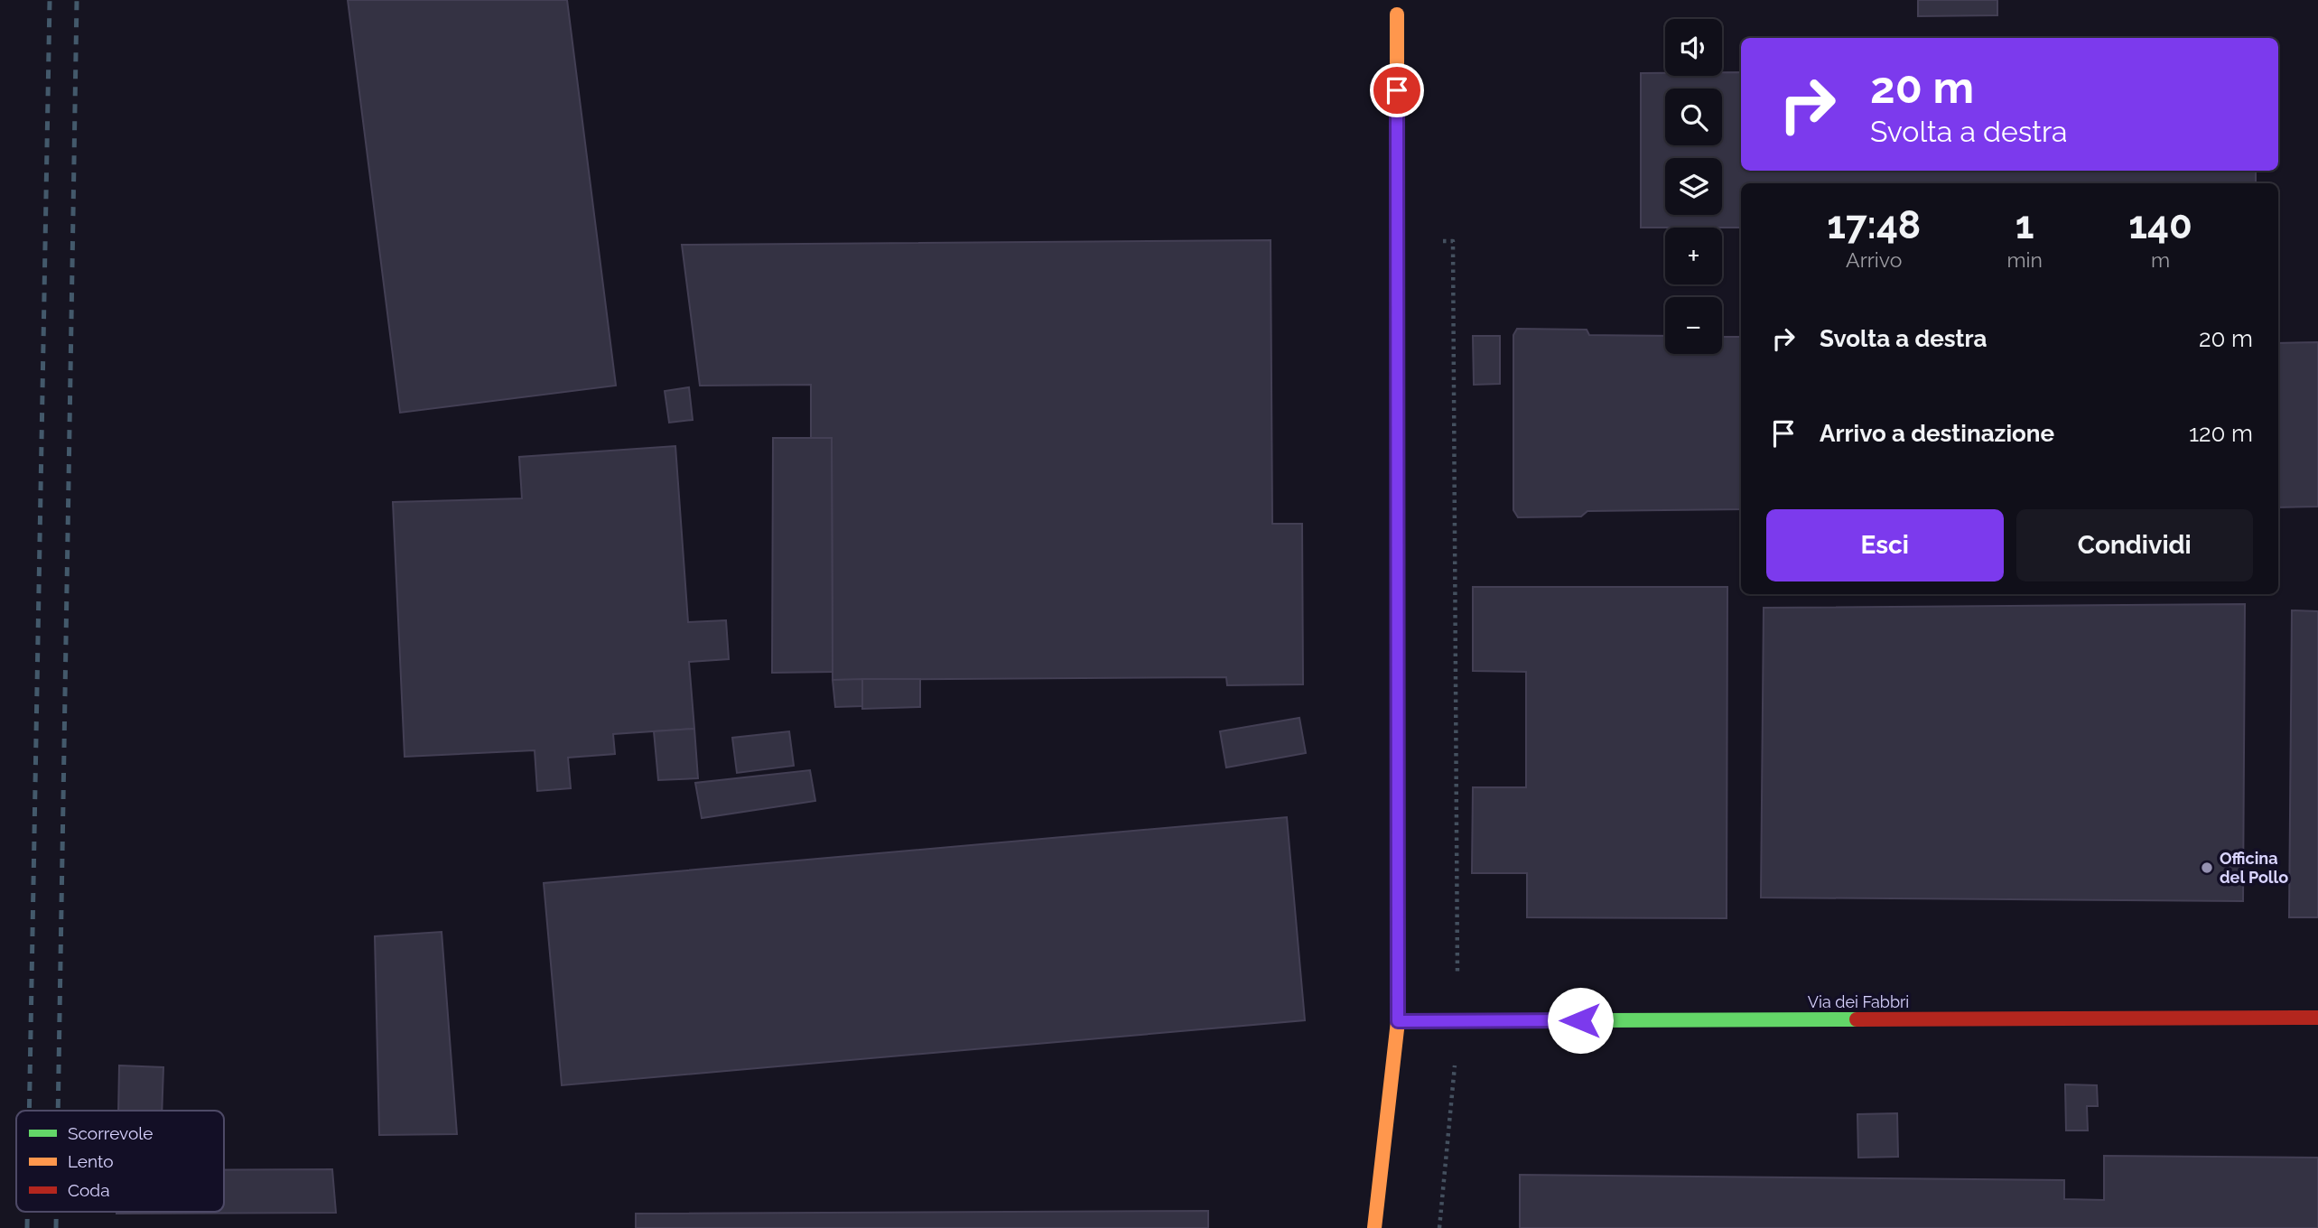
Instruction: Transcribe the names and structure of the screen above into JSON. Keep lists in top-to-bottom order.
{
  "streets": {
    "street": ["Via dei Fabbri"]
  },
  "places": ["Officina del Pollo"],
  "legend": ["Scorrevole", "Lento", "Coda"],
  "page": {
    "map_buttons": ["+", "−"],
    "turn": ["20 m", "Svolta a destra"],
    "eta": [
      "17:48",
      "Arrivo",
      "1",
      "min",
      "140",
      "m"
    ],
    "list": [
      {
        "name": "Svolta a destra",
        "value": "20 m"
      },
      {
        "name": "Arrivo a destinazione",
        "value": "120 m"
      }
    ],
    "buttons": ["Esci", "Condividi"]
  }
}
